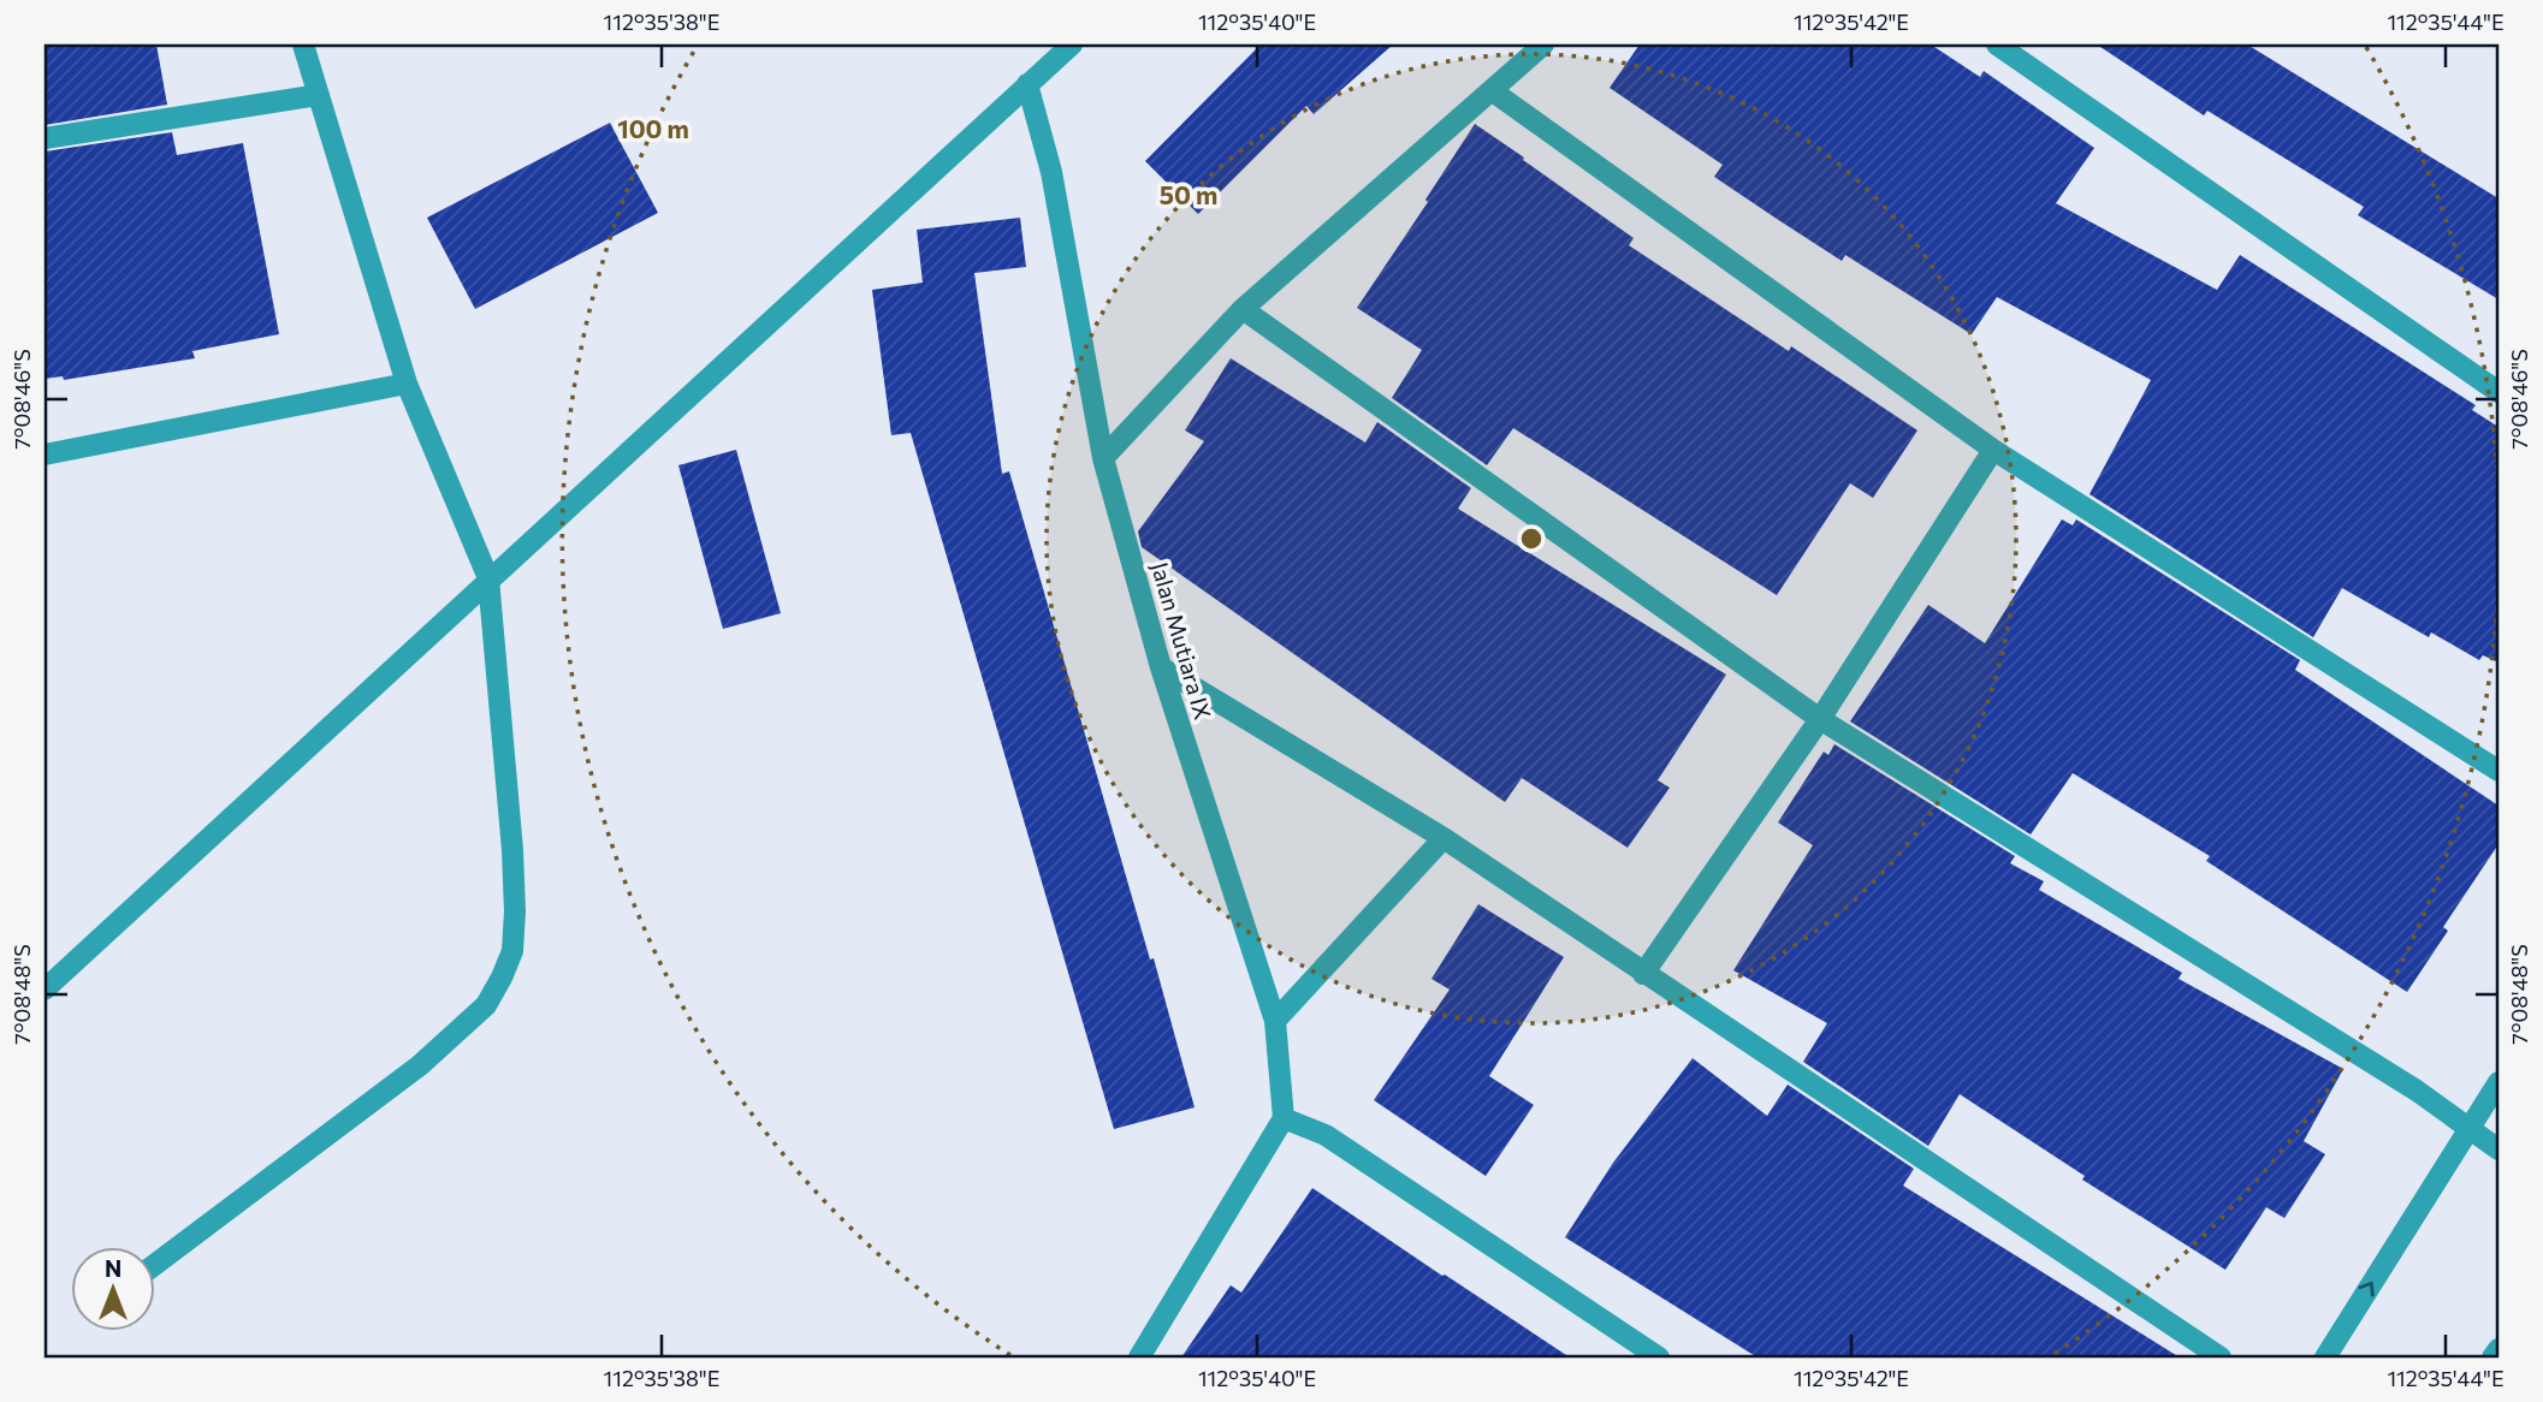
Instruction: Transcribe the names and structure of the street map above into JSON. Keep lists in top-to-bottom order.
{
  "streets": {
    "street": ["Jalan Mutiara IX"]
  },
  "north": "top",
  "coordinates": [
    "112°35'38\"E",
    "112°35'40\"E",
    "112°35'42\"E",
    "112°35'44\"E",
    "7°08'46\"S",
    "7°08'48\"S"
  ],
  "rings": ["100 m", "50 m"]
}
